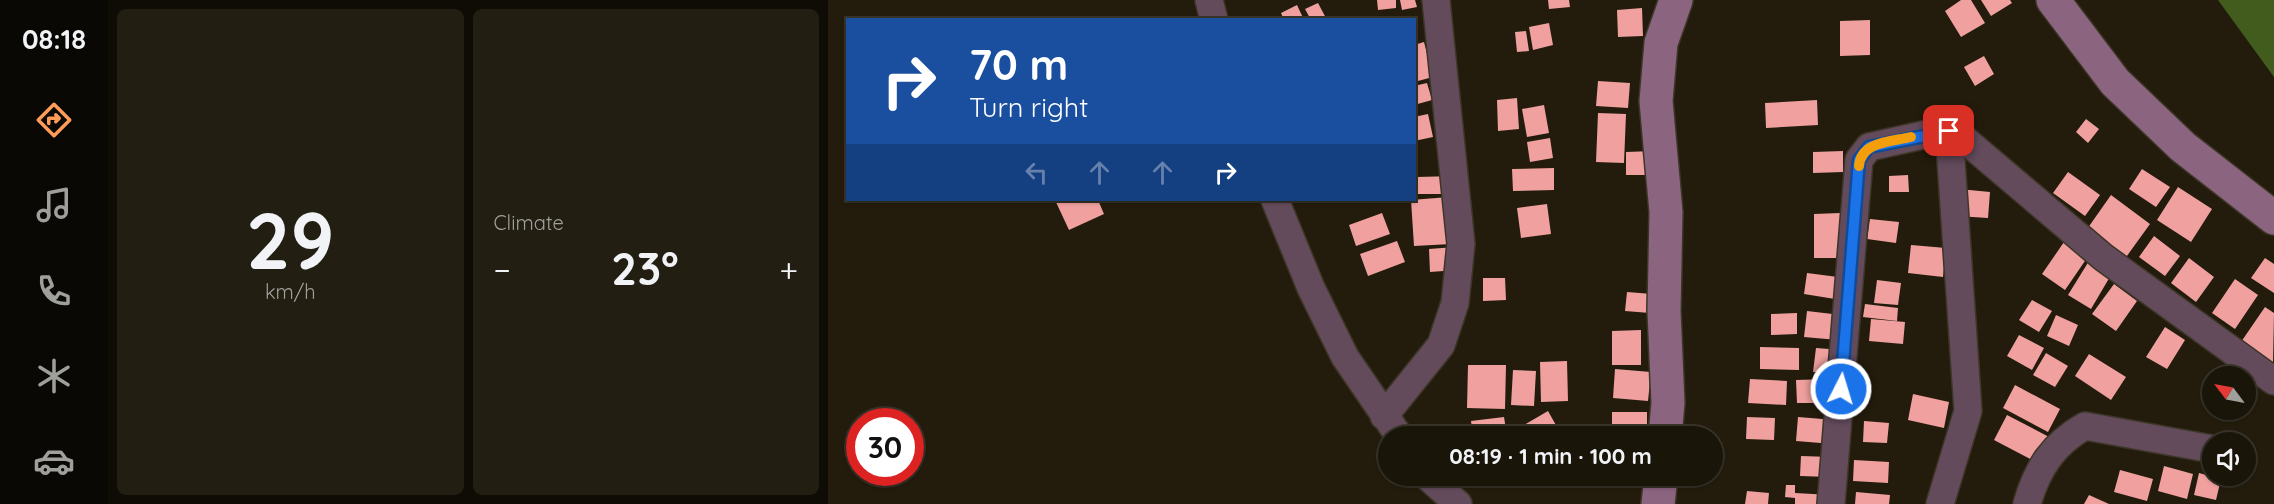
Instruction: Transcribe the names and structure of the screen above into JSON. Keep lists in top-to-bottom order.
{
  "north": "top left",
  "page": {
    "tabs": "08:18",
    "tile": [
      ["29", "km/h"],
      "Climate"
    ],
    "turn": ["70 m", "Turn right"],
    "heat": ["−", "23°", "+"],
    "limit": "30",
    "trip": "08:19 · 1 min · 100 m"
  }
}
